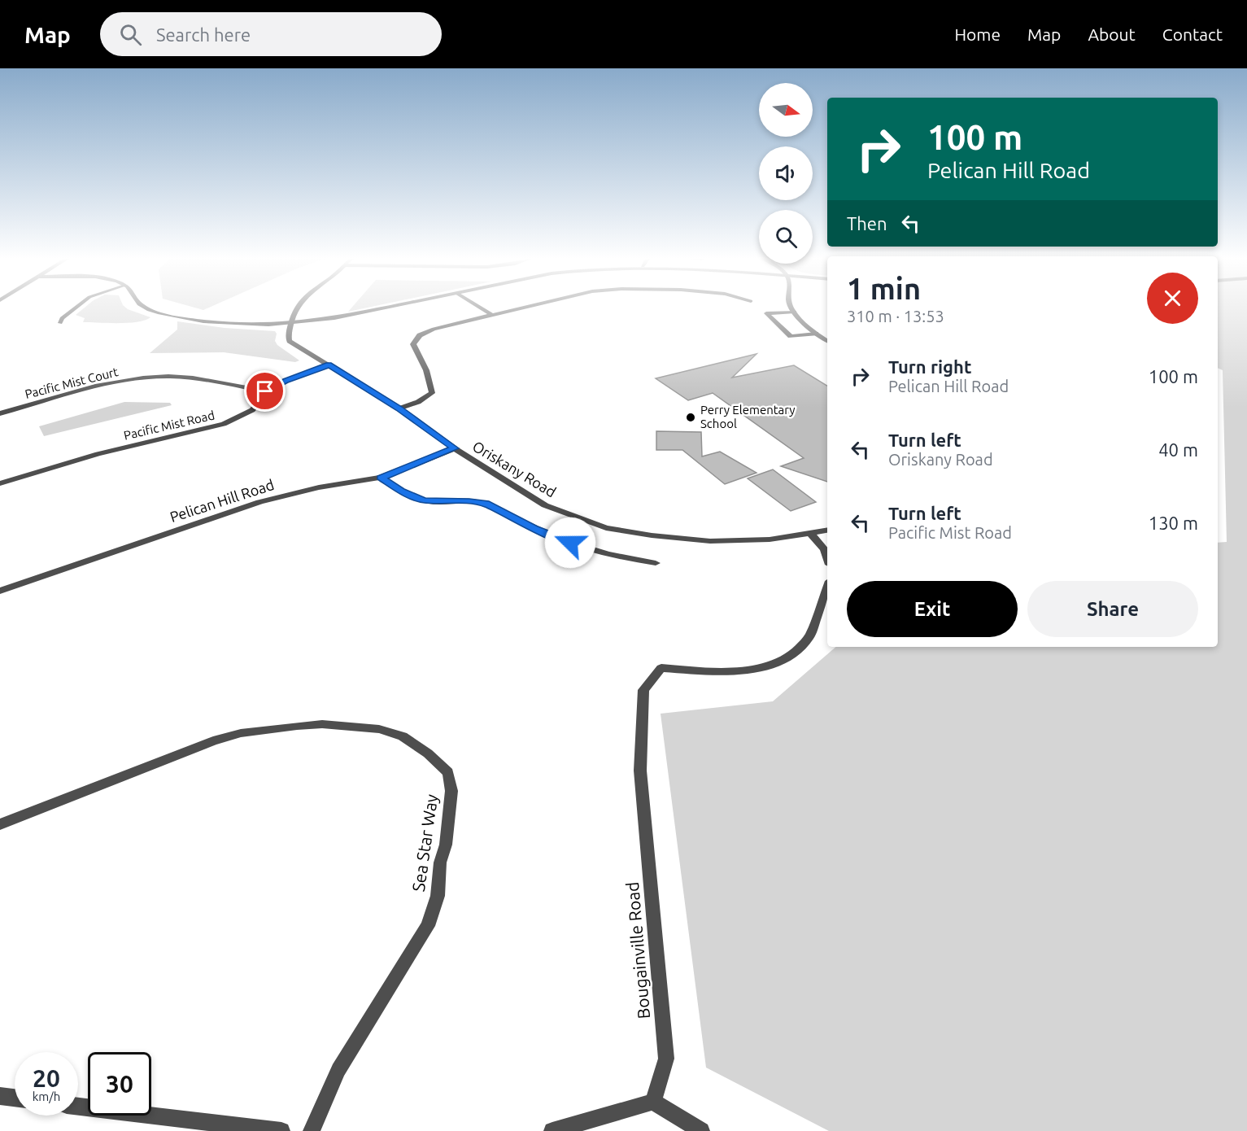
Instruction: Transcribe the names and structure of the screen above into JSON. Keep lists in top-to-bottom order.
{
  "streets": {
    "street": [
      "Pacific Mist Court",
      "Pacific Mist Road",
      "Oriskany Road",
      "Pelican Hill Road",
      "Sea Star Way",
      "Bougainville Road"
    ]
  },
  "crossings": [
    ["Pacific Mist Court", "Pacific Mist Road"],
    ["Pacific Mist Road", "Oriskany Road"],
    ["Oriskany Road", "Pelican Hill Road"]
  ],
  "places": ["Perry Elementary School"],
  "north": "right",
  "page": {
    "header": "Map",
    "search": "Search here",
    "nav": [
      "Home",
      "Map",
      "About",
      "Contact"
    ],
    "turn": ["100 m", "Pelican Hill Road"],
    "then": "Then",
    "heading": ["1 min", "310 m · 13:53"],
    "list": [
      {
        "name": "Turn right",
        "note": "Pelican Hill Road",
        "value": "100 m"
      },
      {
        "name": "Turn left",
        "note": "Oriskany Road",
        "value": "40 m"
      },
      {
        "name": "Turn left",
        "note": "Pacific Mist Road",
        "value": "130 m"
      }
    ],
    "buttons": ["Exit", "Share"],
    "speed": "20 km/h",
    "limit": "30"
  }
}
